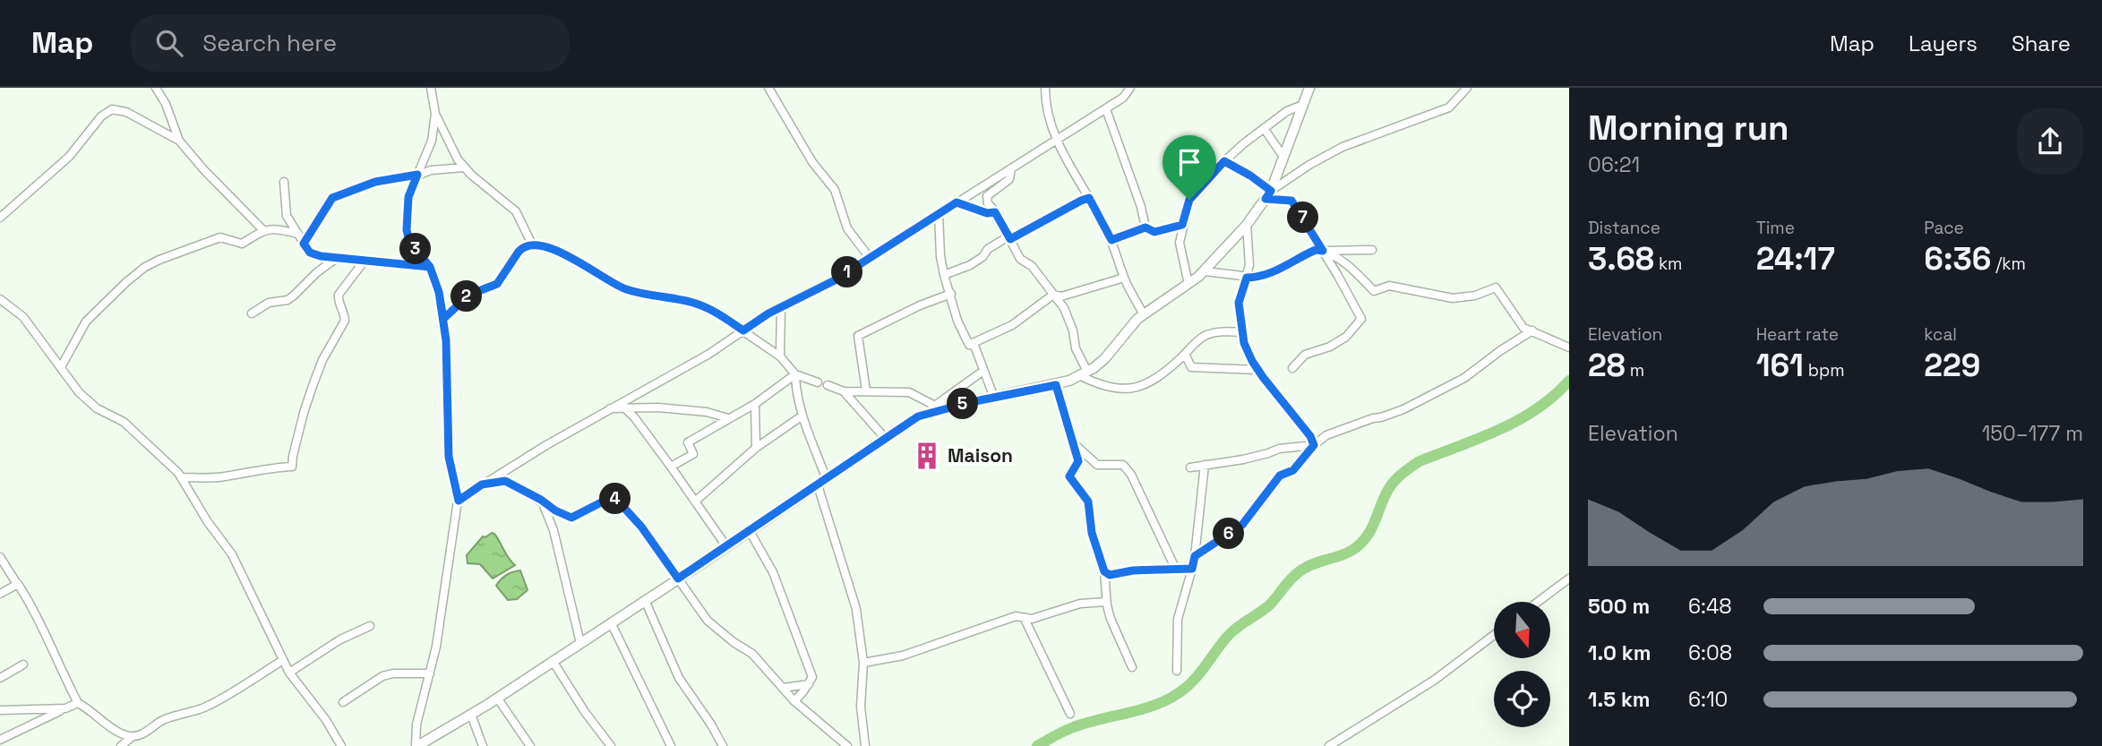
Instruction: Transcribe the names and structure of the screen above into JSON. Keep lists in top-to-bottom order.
{
  "places": {
    "building": ["Maison"]
  },
  "north": "bottom",
  "page": {
    "header": "Map",
    "search": "Search here",
    "nav": ["Map", "Layers", "Share"],
    "heading": ["Morning run", "06:21"],
    "stats": [
      ["Distance", "3.68 km"],
      ["Time", "24:17"],
      ["Pace", "6:36 /km"],
      ["Elevation", "28 m"],
      ["Heart rate", "161 bpm"],
      ["kcal", "229"]
    ],
    "pins": [
      "7",
      "3",
      "1",
      "2",
      "5",
      "4",
      "6"
    ],
    "chart": ["Elevation", "150–177 m"],
    "list": [
      {
        "name": "500 m",
        "note": "6:48"
      },
      {
        "name": "1.0 km",
        "note": "6:08"
      },
      {
        "name": "1.5 km",
        "note": "6:10"
      }
    ]
  }
}
